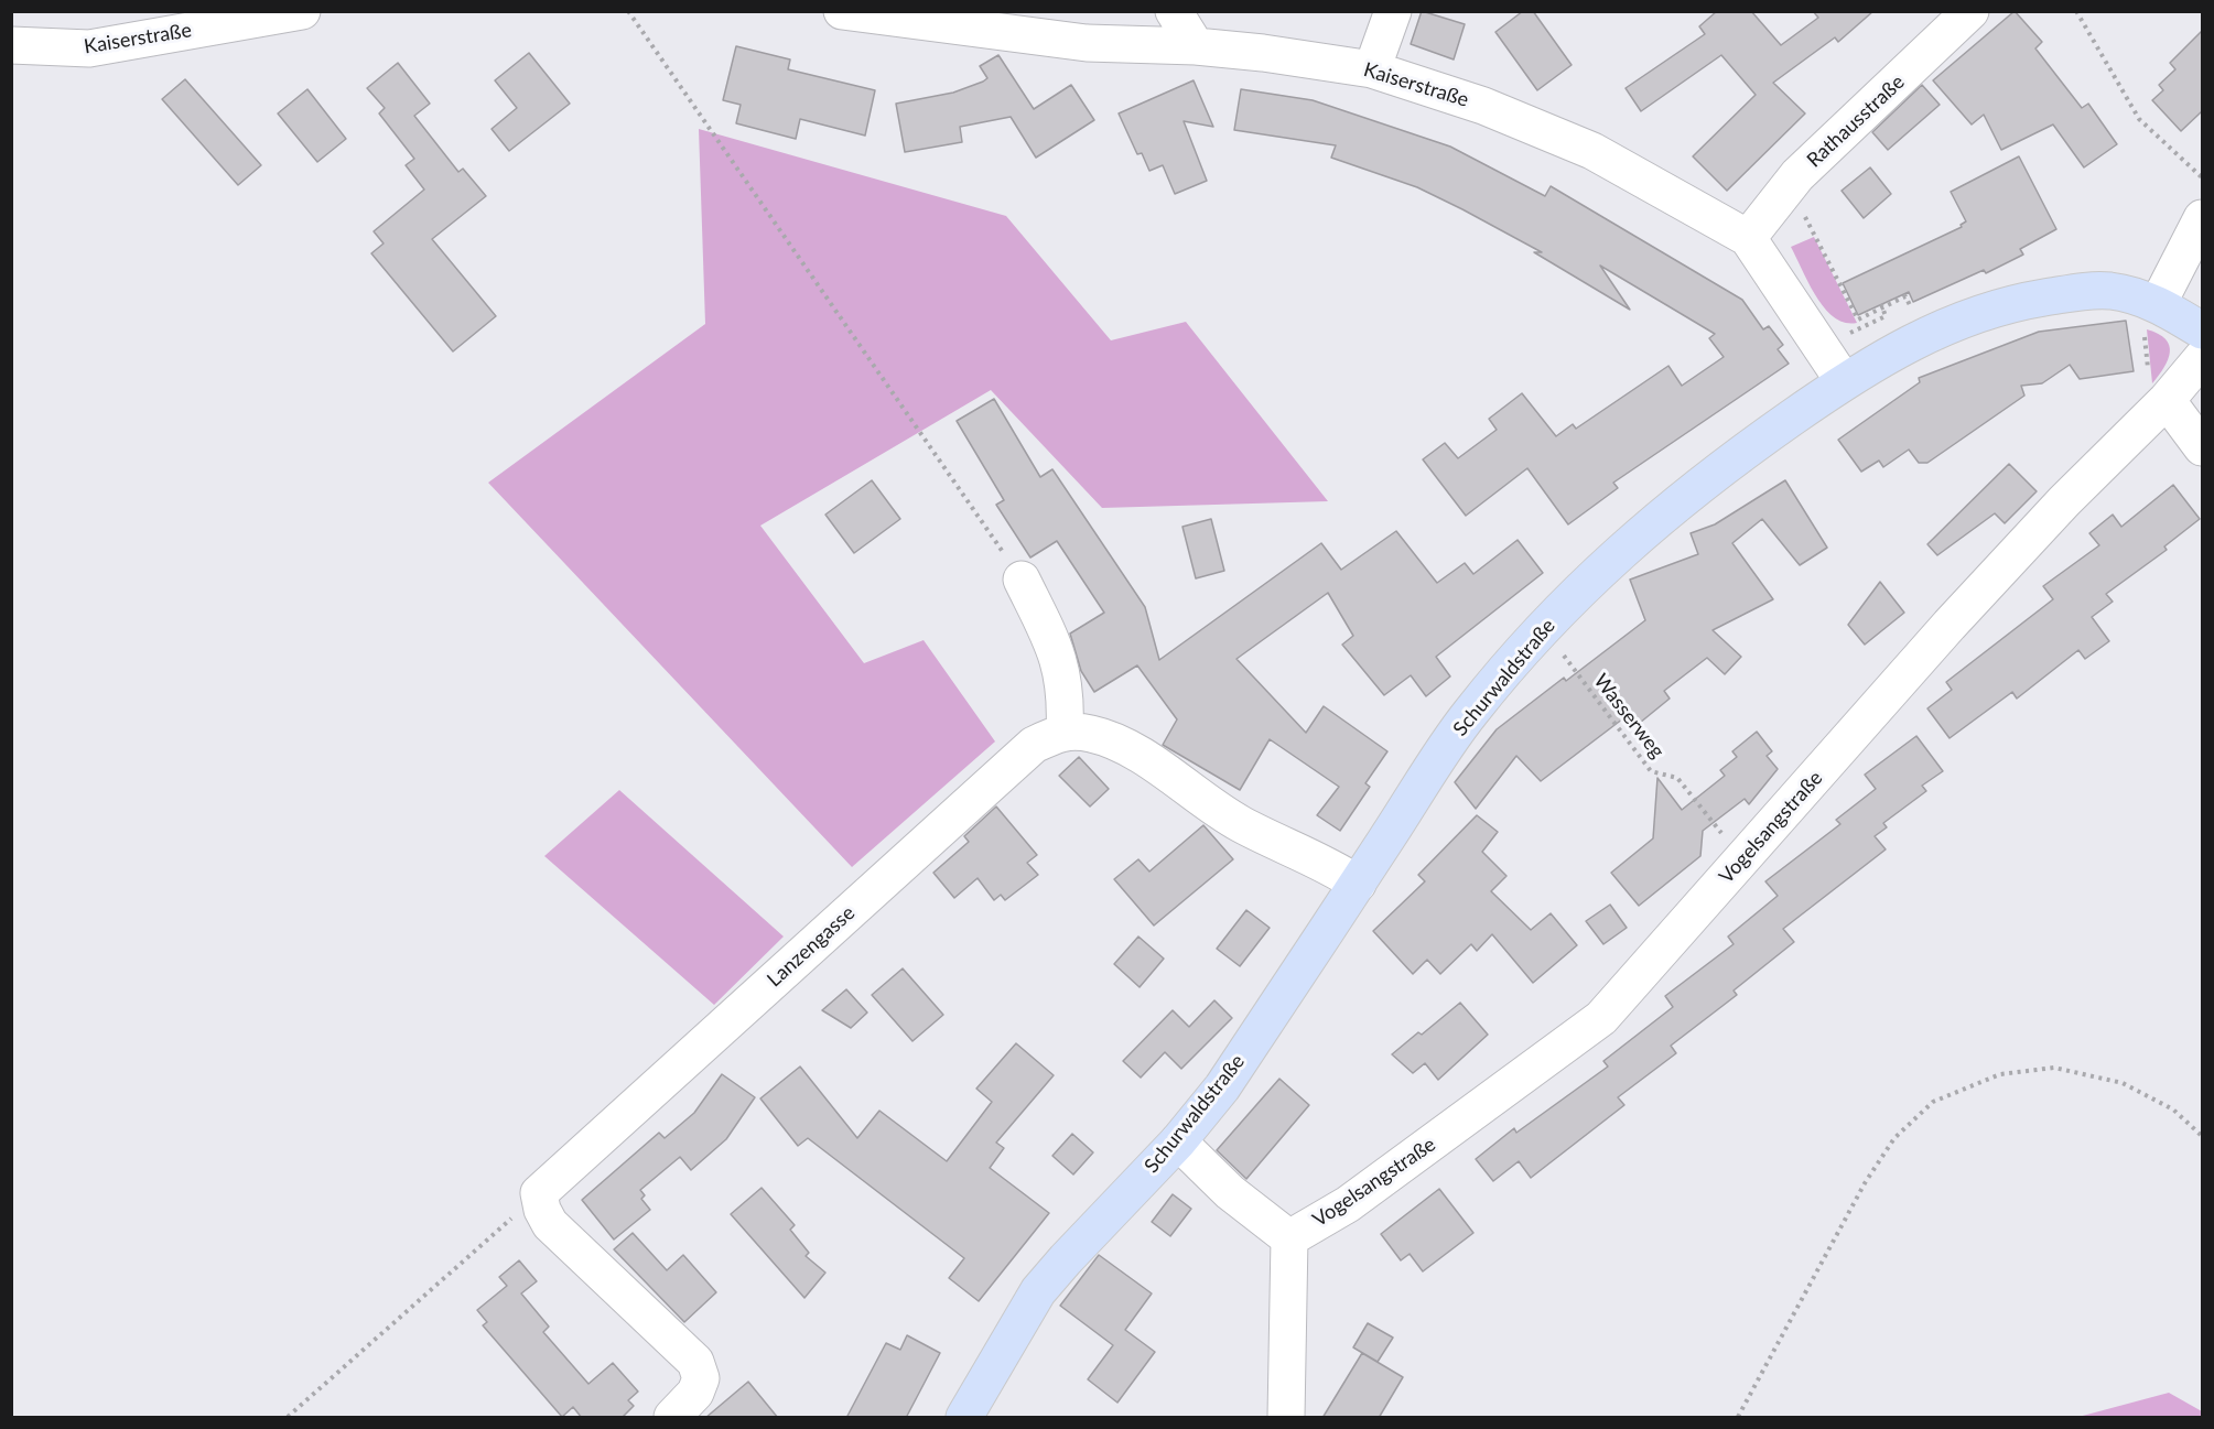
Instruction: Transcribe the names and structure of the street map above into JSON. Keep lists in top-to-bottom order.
{
  "streets": {
    "main road": ["Schurwaldstraße"],
    "street": [
      "Kaiserstraße",
      "Rathausstraße",
      "Vogelsangstraße",
      "Lanzengasse"
    ],
    "path": ["Wasserweg"]
  },
  "crossings": [
    ["Kaiserstraße", "Rathausstraße"],
    ["Kaiserstraße", "Schurwaldstraße"],
    ["Schurwaldstraße", "Wasserweg"]
  ]
}
